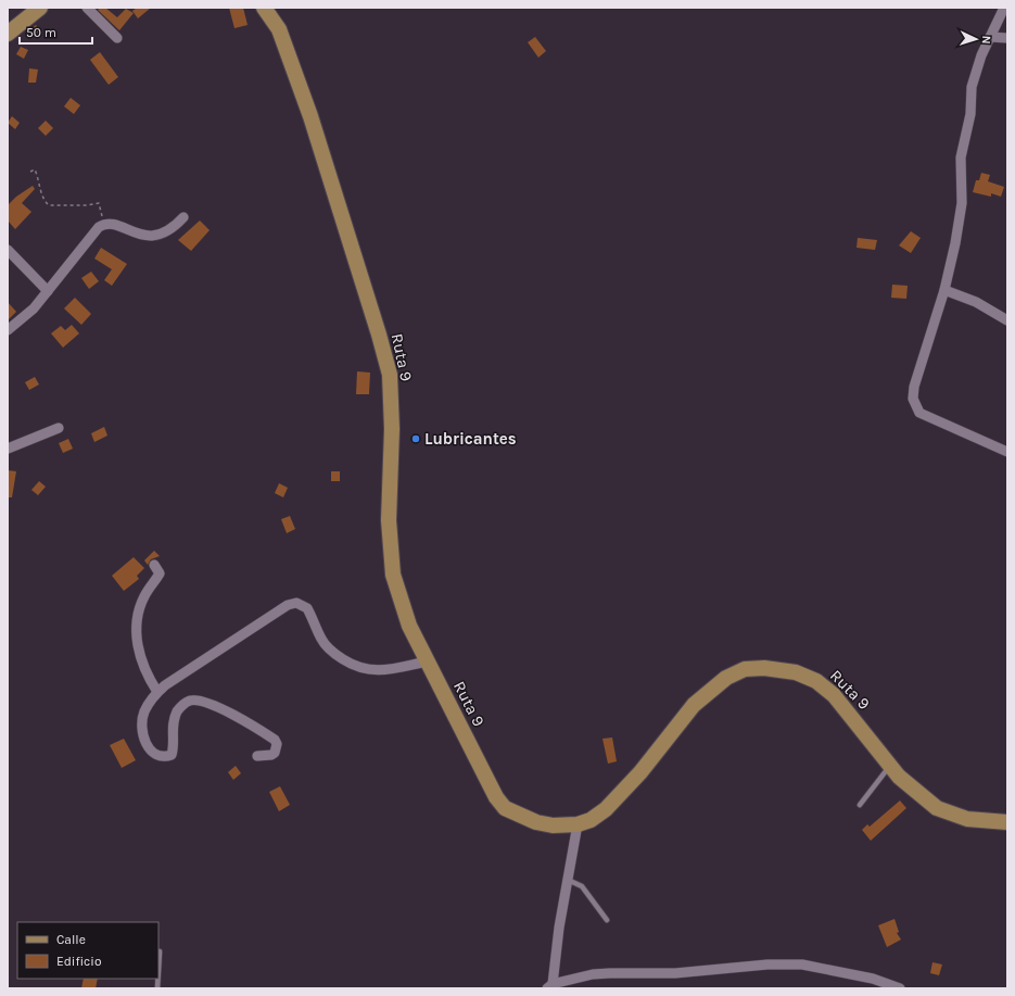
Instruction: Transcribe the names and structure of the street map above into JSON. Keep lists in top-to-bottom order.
{
  "streets": {
    "main road": ["Ruta 9"]
  },
  "places": ["Lubricantes"],
  "legend": ["Calle", "Edificio"],
  "scale_bar": "50 m",
  "north": "right"
}
